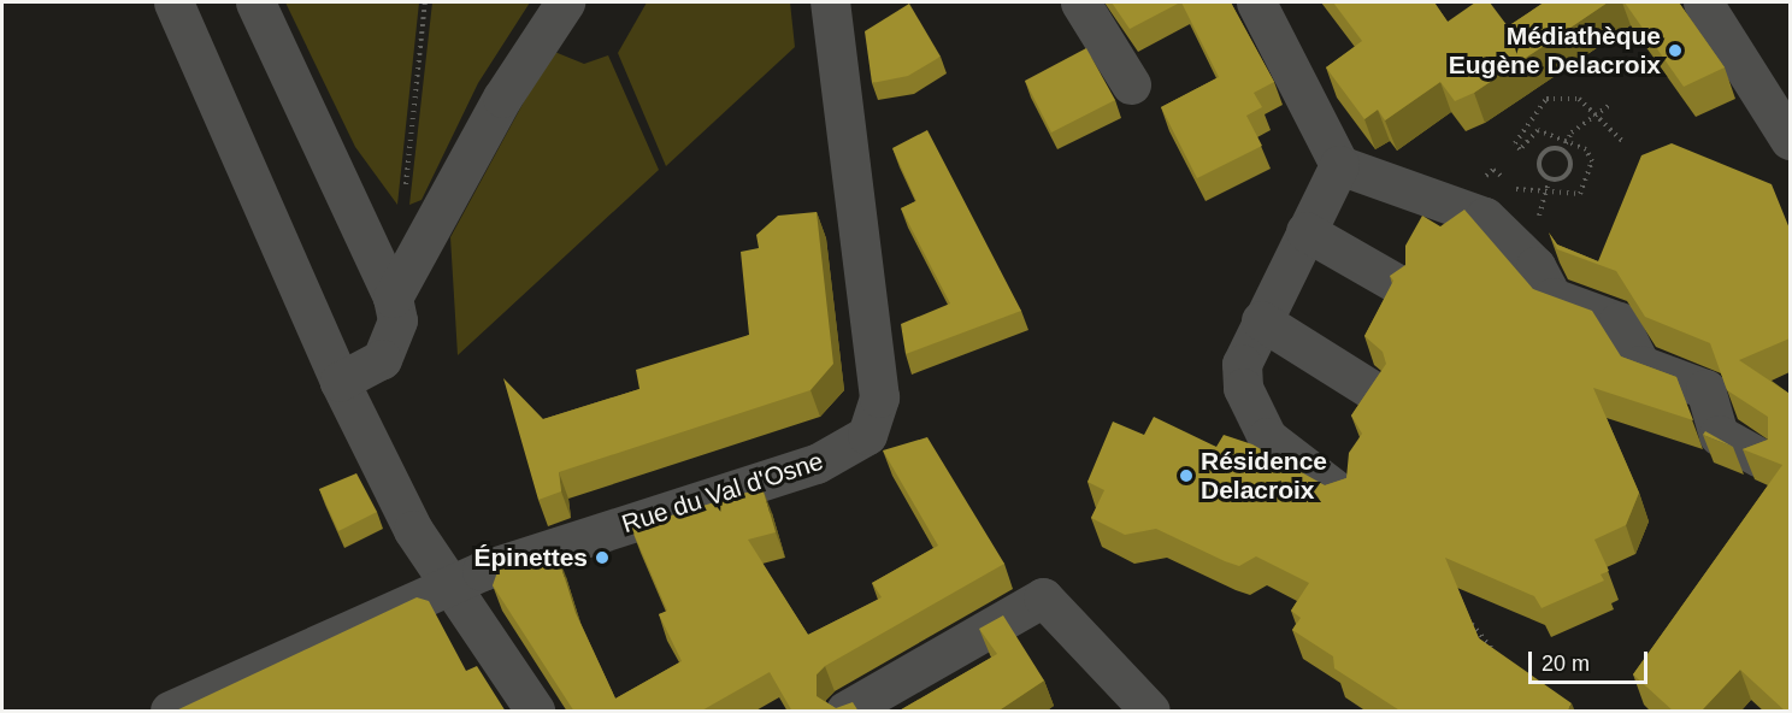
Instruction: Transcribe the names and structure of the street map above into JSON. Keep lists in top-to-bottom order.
{
  "streets": {
    "street": ["Rue du Val d'Osne"]
  },
  "places": ["Médiathèque Eugène Delacroix", "Résidence Delacroix", "Épinettes"],
  "scale_bar": "20 m"
}
